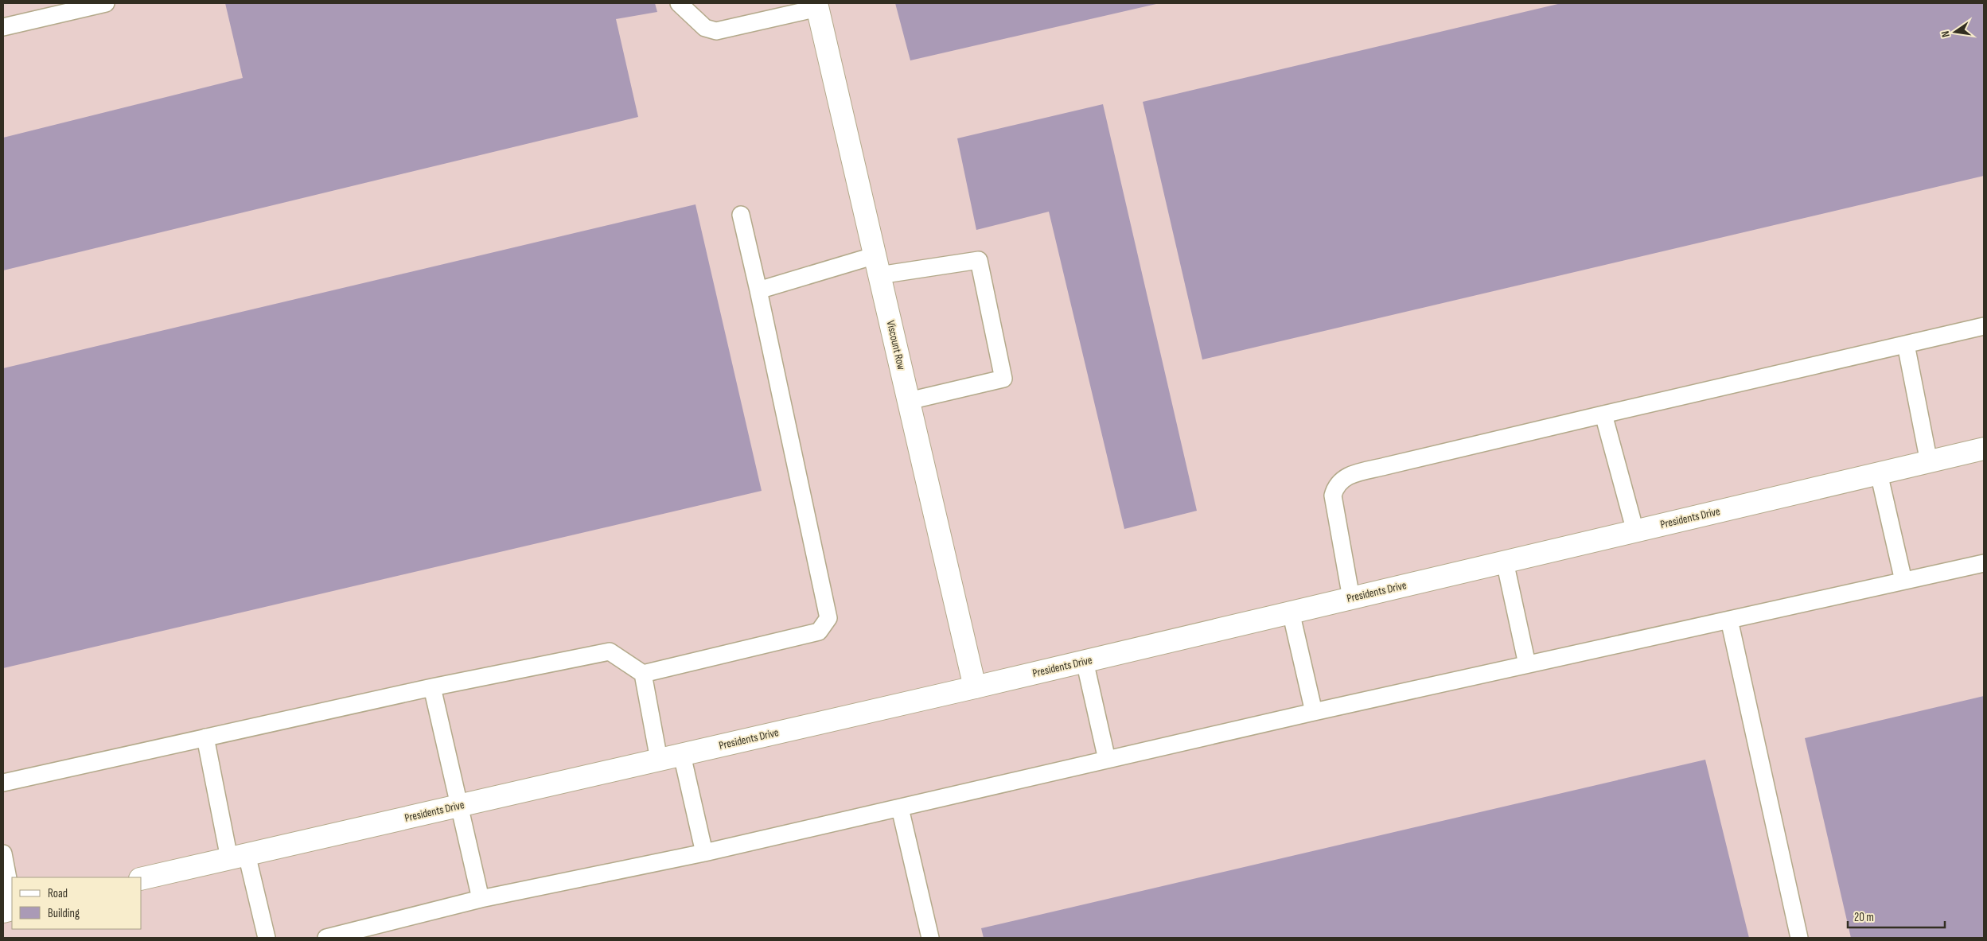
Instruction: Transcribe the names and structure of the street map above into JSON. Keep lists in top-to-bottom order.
{
  "streets": {
    "street": ["Viscount Row", "Presidents Drive"]
  },
  "crossings": [
    ["Viscount Row", "Presidents Drive"]
  ],
  "legend": ["Road", "Building"],
  "scale_bar": "20 m",
  "north": "left"
}
